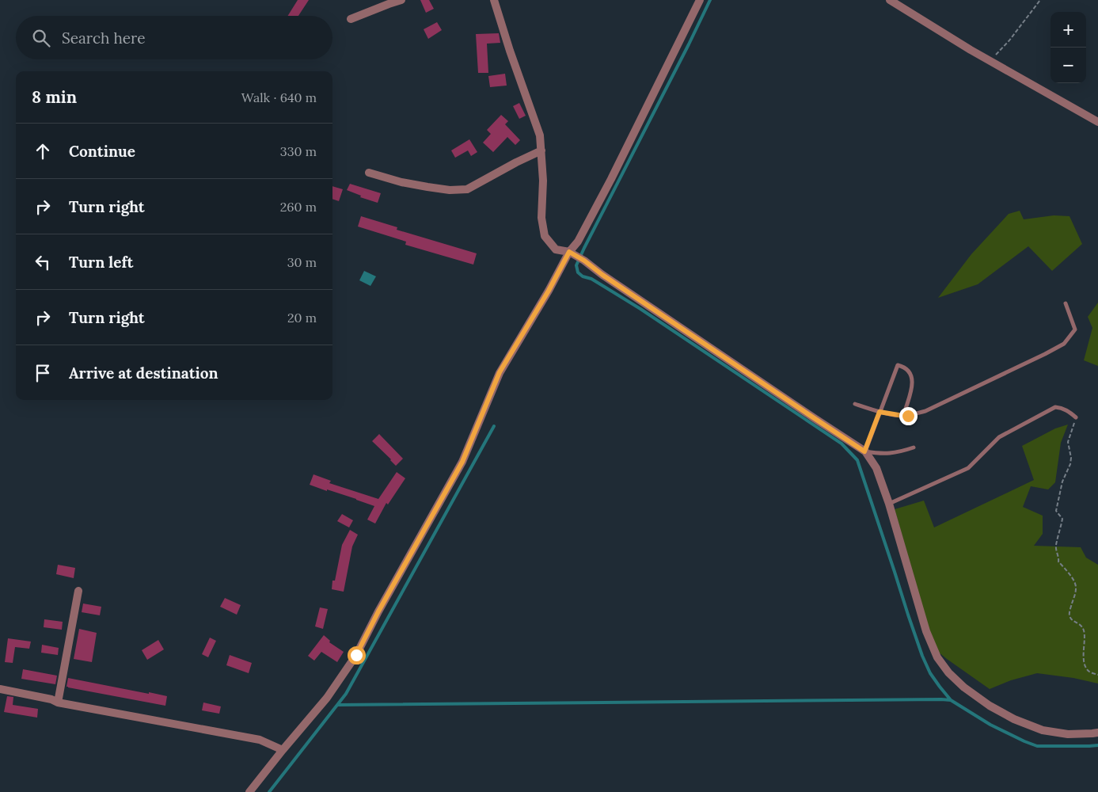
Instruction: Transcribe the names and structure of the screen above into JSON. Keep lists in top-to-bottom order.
{
  "page": {
    "map_buttons": ["+", "−"],
    "search": "Search here",
    "heading": ["8 min", "Walk · 640 m"],
    "list": [
      ["Continue", "330 m"],
      ["Turn right", "260 m"],
      ["Turn left", "30 m"],
      ["Turn right", "20 m"],
      "Arrive at destination"
    ]
  }
}
